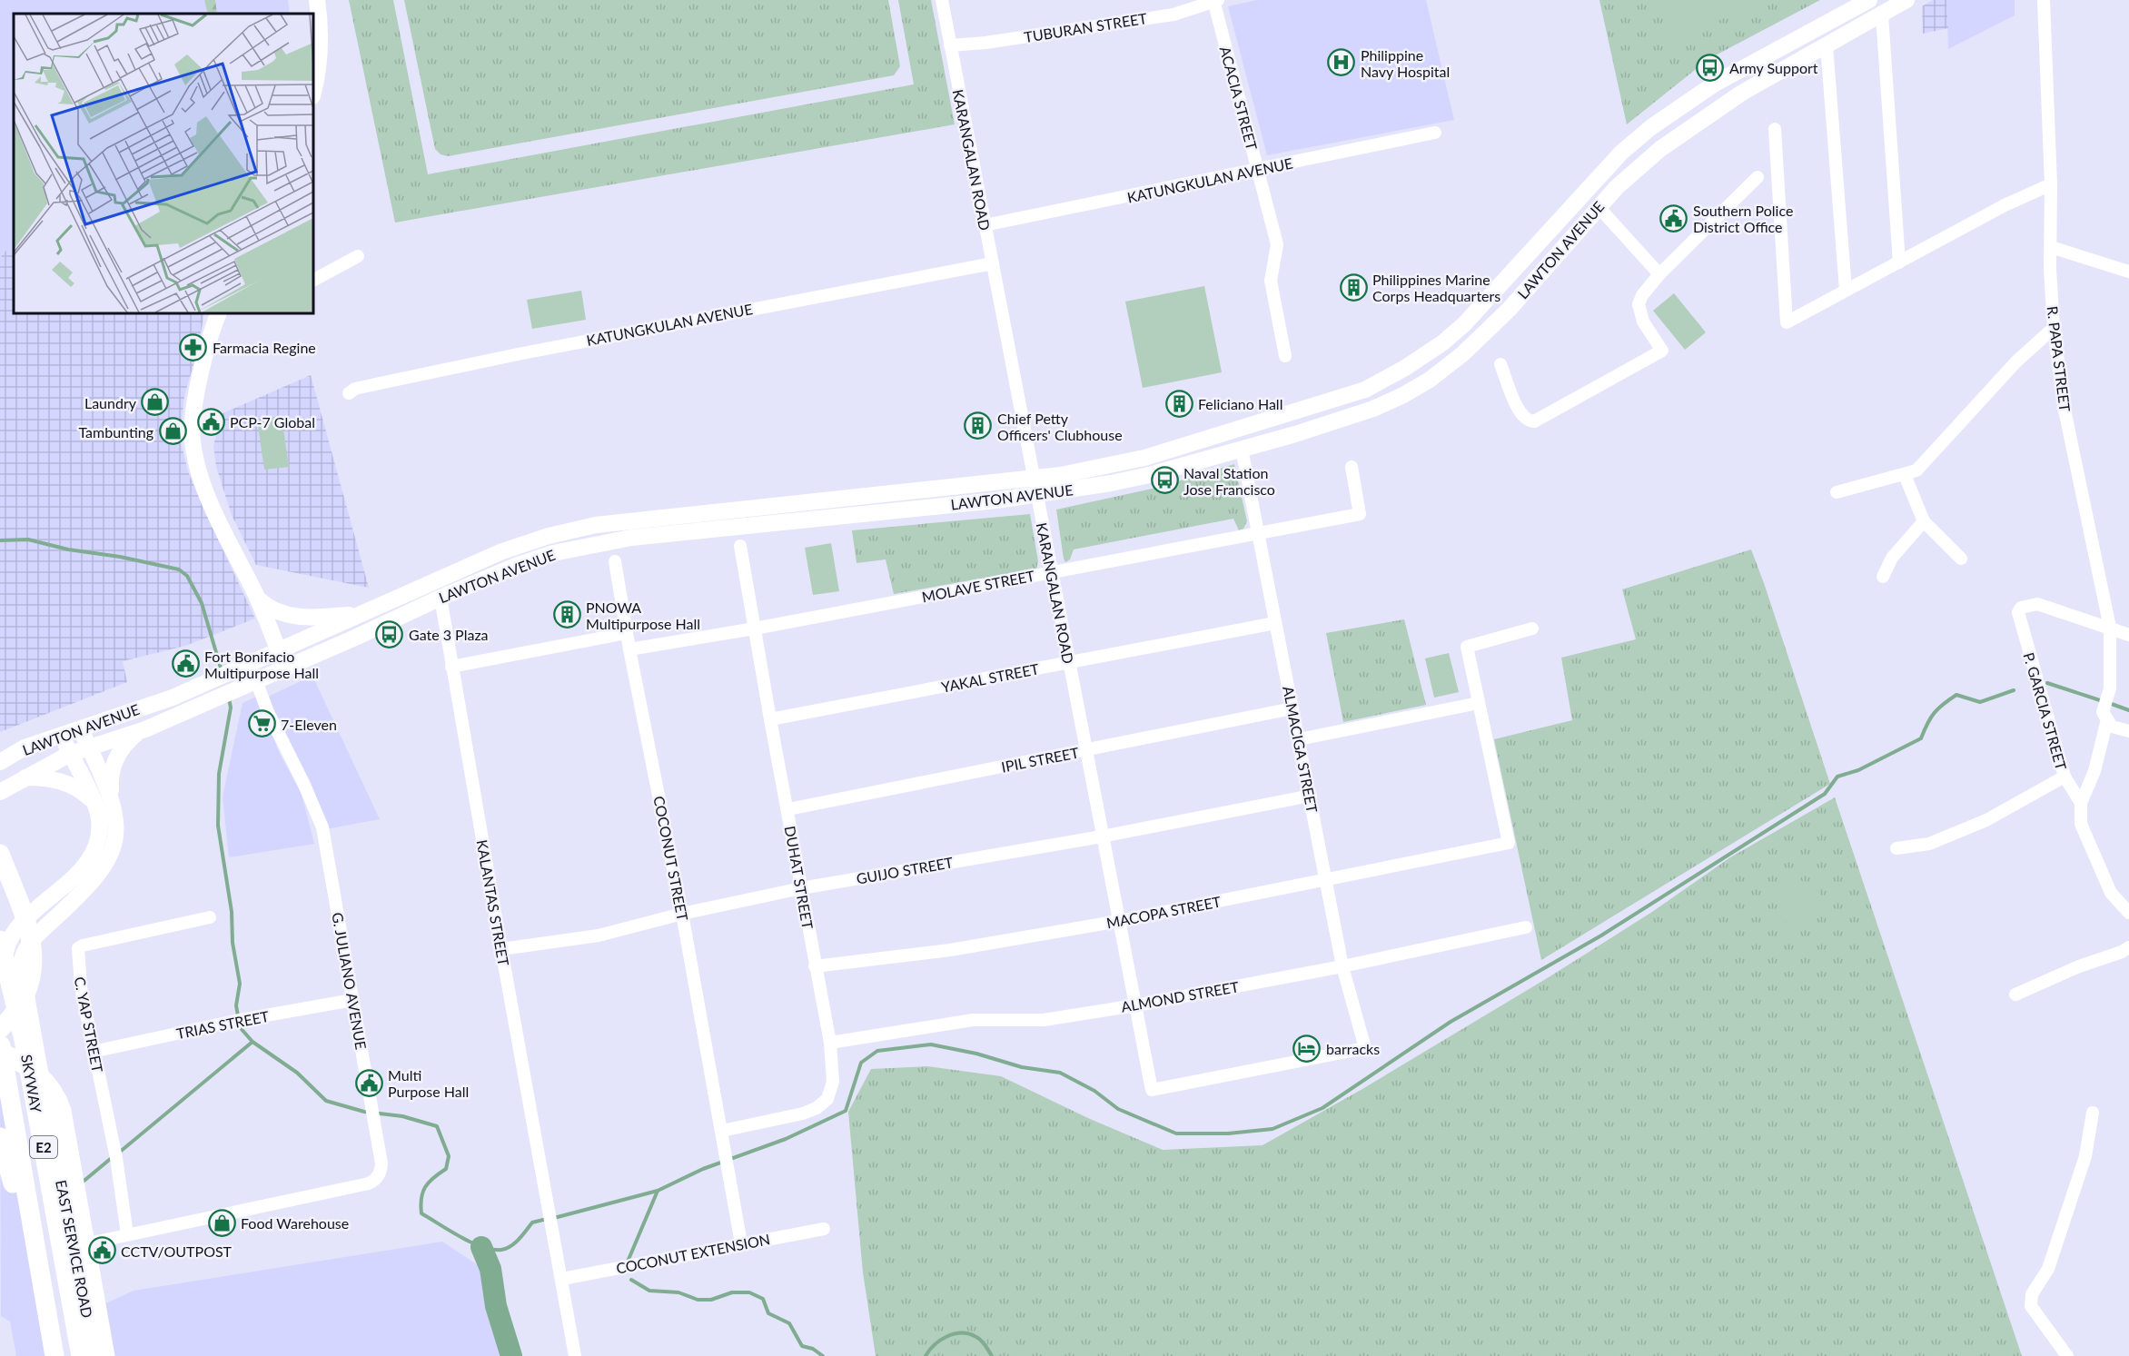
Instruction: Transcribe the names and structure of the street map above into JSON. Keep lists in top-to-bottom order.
{
  "streets": {
    "highway": ["SKYWAY", "E2"],
    "main road": ["LAWTON AVENUE", "EAST SERVICE ROAD"],
    "street": [
      "TUBURAN STREET",
      "ACACIA STREET",
      "KARANGALAN ROAD",
      "KATUNGKULAN AVENUE",
      "R. PAPA STREET",
      "MOLAVE STREET",
      "YAKAL STREET",
      "P. GARCIA STREET",
      "ALMACIGA STREET",
      "IPIL STREET",
      "COCONUT STREET",
      "GUIJO STREET",
      "DUHAT STREET",
      "KALANTAS STREET",
      "MACOPA STREET",
      "G. JULIANO AVENUE",
      "ALMOND STREET",
      "C. YAP STREET",
      "TRIAS STREET",
      "COCONUT EXTENSION"
    ]
  },
  "crossings": [
    ["TUBURAN STREET", "ACACIA STREET"],
    ["TUBURAN STREET", "KARANGALAN ROAD"],
    ["ACACIA STREET", "KATUNGKULAN AVENUE"],
    ["KARANGALAN ROAD", "KATUNGKULAN AVENUE"],
    ["KARANGALAN ROAD", "LAWTON AVENUE"],
    ["KARANGALAN ROAD", "MOLAVE STREET"],
    ["KARANGALAN ROAD", "YAKAL STREET"],
    ["KARANGALAN ROAD", "ALMACIGA STREET"],
    ["KARANGALAN ROAD", "IPIL STREET"],
    ["KARANGALAN ROAD", "GUIJO STREET"],
    ["KARANGALAN ROAD", "MACOPA STREET"],
    ["KARANGALAN ROAD", "ALMOND STREET"],
    ["LAWTON AVENUE", "ALMACIGA STREET"],
    ["LAWTON AVENUE", "KALANTAS STREET"],
    ["LAWTON AVENUE", "G. JULIANO AVENUE"],
    ["R. PAPA STREET", "P. GARCIA STREET"],
    ["MOLAVE STREET", "ALMACIGA STREET"],
    ["MOLAVE STREET", "COCONUT STREET"],
    ["MOLAVE STREET", "DUHAT STREET"],
    ["YAKAL STREET", "ALMACIGA STREET"],
    ["YAKAL STREET", "DUHAT STREET"],
    ["ALMACIGA STREET", "IPIL STREET"],
    ["ALMACIGA STREET", "GUIJO STREET"],
    ["ALMACIGA STREET", "MACOPA STREET"],
    ["ALMACIGA STREET", "ALMOND STREET"],
    ["IPIL STREET", "DUHAT STREET"],
    ["COCONUT STREET", "GUIJO STREET"],
    ["COCONUT STREET", "DUHAT STREET"],
    ["COCONUT STREET", "COCONUT EXTENSION"],
    ["GUIJO STREET", "DUHAT STREET"],
    ["GUIJO STREET", "KALANTAS STREET"],
    ["DUHAT STREET", "MACOPA STREET"],
    ["DUHAT STREET", "ALMOND STREET"],
    ["KALANTAS STREET", "COCONUT EXTENSION"],
    ["G. JULIANO AVENUE", "C. YAP STREET"],
    ["G. JULIANO AVENUE", "TRIAS STREET"],
    ["G. JULIANO AVENUE", "EAST SERVICE ROAD"],
    ["C. YAP STREET", "TRIAS STREET"],
    ["SKYWAY", "EAST SERVICE ROAD"]
  ],
  "places": {
    "hospital": ["Philippine Navy Hospital"],
    "bus stop": ["Army Support", "Naval Station Jose Francisco", "Gate 3 Plaza"],
    "public building": [
      "Southern Police District Office",
      "PCP-7 Global",
      "Fort Bonifacio Multipurpose Hall",
      "Multi Purpose Hall",
      "CCTV/OUTPOST"
    ],
    "building": [
      "Philippines Marine Corps Headquarters",
      "Feliciano Hall",
      "Chief Petty Officers' Clubhouse",
      "PNOWA Multipurpose Hall"
    ],
    "pharmacy": ["Farmacia Regine"],
    "shop": ["Laundry", "Tambunting", "Food Warehouse"],
    "supermarket": ["7-Eleven"],
    "hotel": ["barracks"]
  }
}
